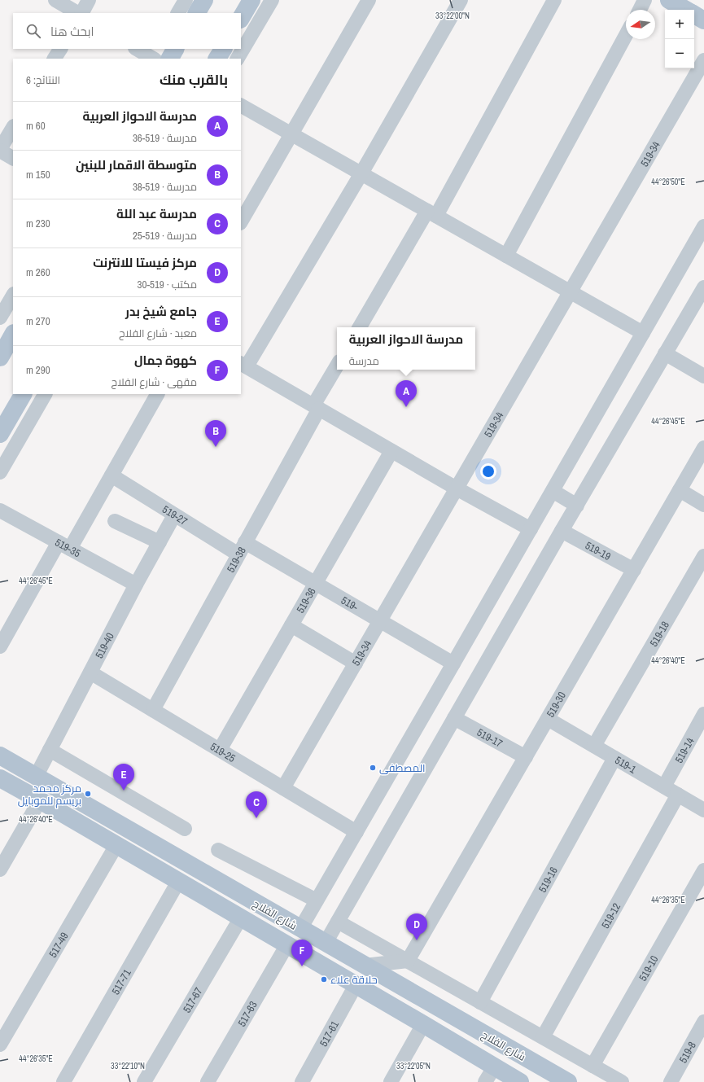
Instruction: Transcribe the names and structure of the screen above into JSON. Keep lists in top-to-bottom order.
{
  "streets": {
    "main road": ["شارع الفلاح"],
    "street": [
      "519-34",
      "519-27",
      "519-35",
      "519-19",
      "519-38",
      "519-36",
      "519-",
      "519-18",
      "519-40",
      "519-30",
      "519-17",
      "519-14",
      "519-25",
      "519-1",
      "519-16",
      "519-12",
      "517-49",
      "519-10",
      "517-71",
      "517-67",
      "517-63",
      "517-61",
      "519-8"
    ]
  },
  "crossings": [
    ["519-34", "519-"],
    ["519-34", "519-25"],
    ["519-27", "519-38"],
    ["519-27", "519-"],
    ["519-27", "519-40"],
    ["519-35", "519-40"],
    ["519-19", "519-30"],
    ["519-38", "519-"],
    ["519-38", "519-25"],
    ["519-36", "519-"],
    ["519-36", "519-25"],
    ["519-18", "519-1"],
    ["519-40", "519-25"],
    ["519-40", "شارع الفلاح"],
    ["519-30", "519-17"],
    ["519-30", "519-1"],
    ["519-14", "519-1"],
    ["519-1", "519-16"],
    ["519-1", "519-12"],
    ["شارع الفلاح", "517-49"],
    ["شارع الفلاح", "517-71"],
    ["شارع الفلاح", "517-67"],
    ["شارع الفلاح", "517-63"],
    ["شارع الفلاح", "517-61"]
  ],
  "places": ["المصطفى", "مركز محمد بريسم للموبايل", "حلاقة علاء"],
  "north": "left",
  "page": {
    "map_buttons": ["+", "−"],
    "search": "ابحث هنا",
    "heading": ["بالقرب منك", "النتائج: 6"],
    "list": [
      {
        "mark": "A",
        "name": "مدرسة الاحواز العربية",
        "note": "مدرسة · 519-36",
        "value": "60 m"
      },
      {
        "mark": "B",
        "name": "متوسطة الاقمار للبنين",
        "note": "مدرسة · 519-38",
        "value": "150 m"
      },
      {
        "mark": "C",
        "name": "مدرسة عبد اللة",
        "note": "مدرسة · 519-25",
        "value": "230 m"
      },
      {
        "mark": "D",
        "name": "مركز فيستا للانترنت",
        "note": "مكتب · 519-30",
        "value": "260 m"
      },
      {
        "mark": "E",
        "name": "جامع شيخ بدر",
        "note": "معبد · شارع الفلاح",
        "value": "270 m"
      },
      {
        "mark": "F",
        "name": "كهوة جمال",
        "note": "مقهى · شارع الفلاح",
        "value": "290 m"
      }
    ],
    "popup": ["مدرسة الاحواز العربية", "مدرسة"],
    "pins": [
      "A",
      "B",
      "E",
      "C",
      "D",
      "F"
    ]
  },
  "coordinates": [
    "33°22'00\"N",
    "44°26'50\"E",
    "44°26'45\"E",
    "44°26'40\"E",
    "44°26'35\"E",
    "33°22'10\"N",
    "33°22'05\"N"
  ]
}
